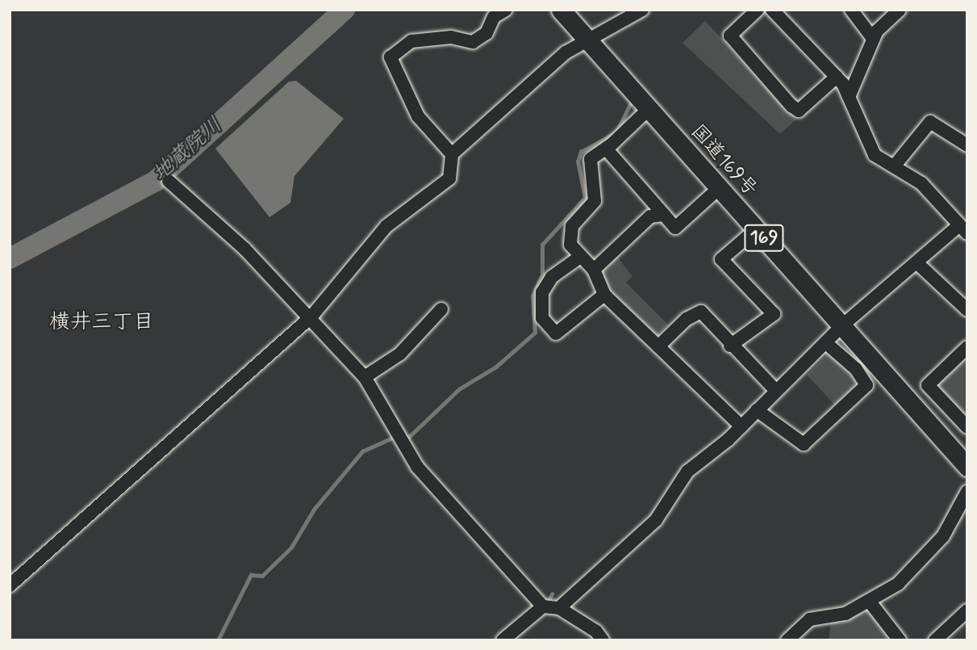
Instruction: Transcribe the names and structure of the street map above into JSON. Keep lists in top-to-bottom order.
{
  "streets": {
    "highway": ["国道169号", "169"]
  },
  "districts": ["横井三丁目"],
  "water": ["地蔵院川"]
}
